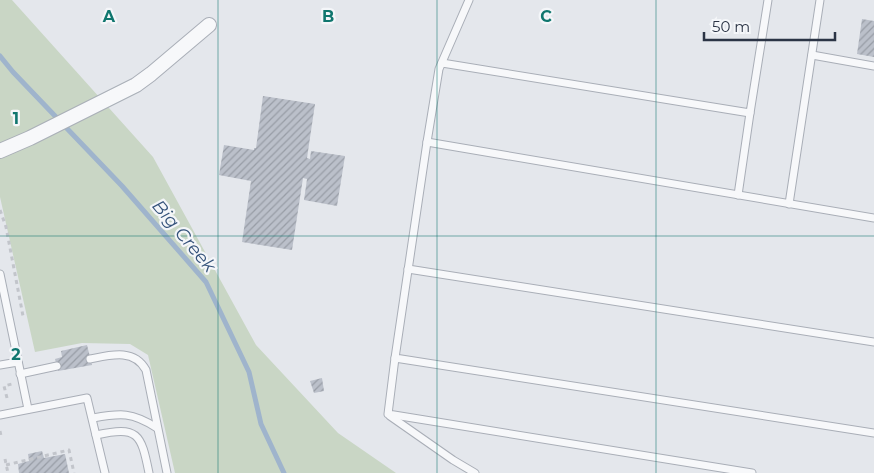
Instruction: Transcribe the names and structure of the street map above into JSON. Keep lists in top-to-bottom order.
{
  "water": ["Big Creek"],
  "scale_bar": "50 m",
  "grid": {
    "columns": ["A", "B", "C"],
    "rows": ["1", "2"]
  }
}
